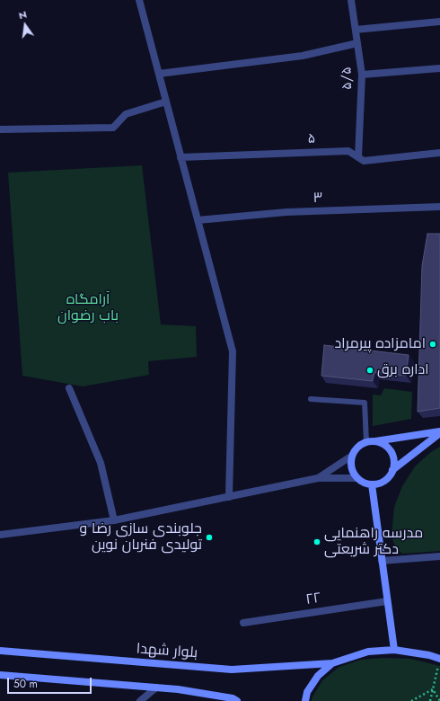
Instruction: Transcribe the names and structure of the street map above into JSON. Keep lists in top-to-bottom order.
{
  "streets": {
    "main road": ["بلوار شهدا"],
    "street": [
      "۵/۵",
      "۵",
      "۳",
      "۲۲"
    ]
  },
  "crossings": [
    ["۵/۵", "۵"]
  ],
  "parks": ["آرامگاه باب رضوان"],
  "places": [
    "امامزاده پیرمراد",
    "اداره برق",
    "جلوبندی سازی رضا و تولیدی فنربان نوین",
    "مدرسه راهنمایی دکتر شریعتی"
  ],
  "scale_bar": "50 m",
  "north": "top"
}
